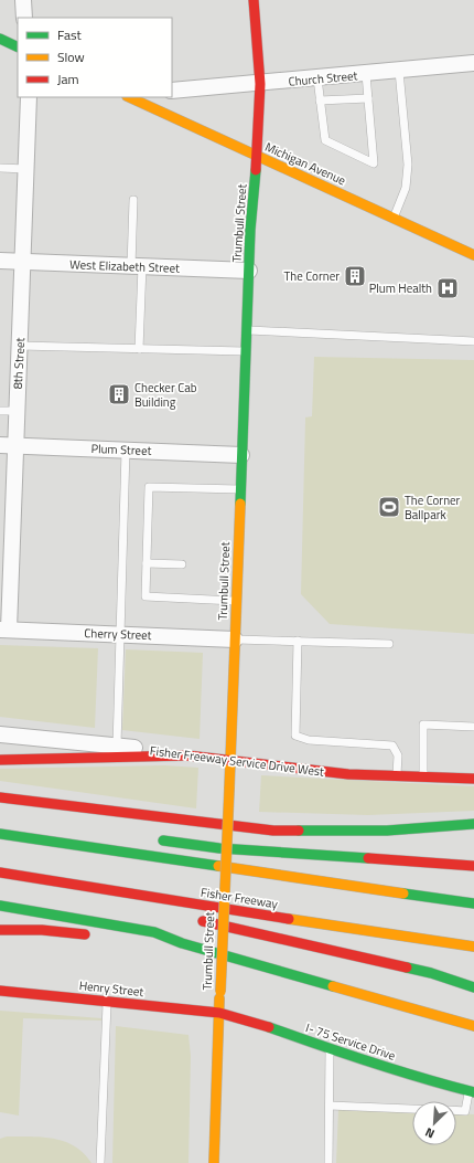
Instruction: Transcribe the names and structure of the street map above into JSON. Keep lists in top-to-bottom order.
{
  "streets": {
    "main road": [
      "Michigan Avenue",
      "Trumbull Street",
      "Fisher Freeway Service Drive West",
      "Fisher Freeway",
      "Henry Street",
      "I- 75 Service Drive"
    ],
    "street": [
      "Church Street",
      "West Elizabeth Street",
      "8th Street",
      "Plum Street",
      "Cherry Street"
    ]
  },
  "crossings": [
    ["Church Street", "Trumbull Street"],
    ["Michigan Avenue", "Trumbull Street"],
    ["Trumbull Street", "West Elizabeth Street"],
    ["Trumbull Street", "Plum Street"],
    ["Trumbull Street", "Cherry Street"],
    ["Trumbull Street", "Fisher Freeway Service Drive West"],
    ["Trumbull Street", "Henry Street"],
    ["Trumbull Street", "I- 75 Service Drive"],
    ["West Elizabeth Street", "8th Street"],
    ["8th Street", "Plum Street"],
    ["8th Street", "Cherry Street"],
    ["Henry Street", "I- 75 Service Drive"]
  ],
  "places": {
    "building": ["The Corner", "Checker Cab Building"],
    "hospital": ["Plum Health"],
    "sports": ["The Corner Ballpark"]
  },
  "legend": ["Fast", "Slow", "Jam"],
  "north": "bottom left"
}
